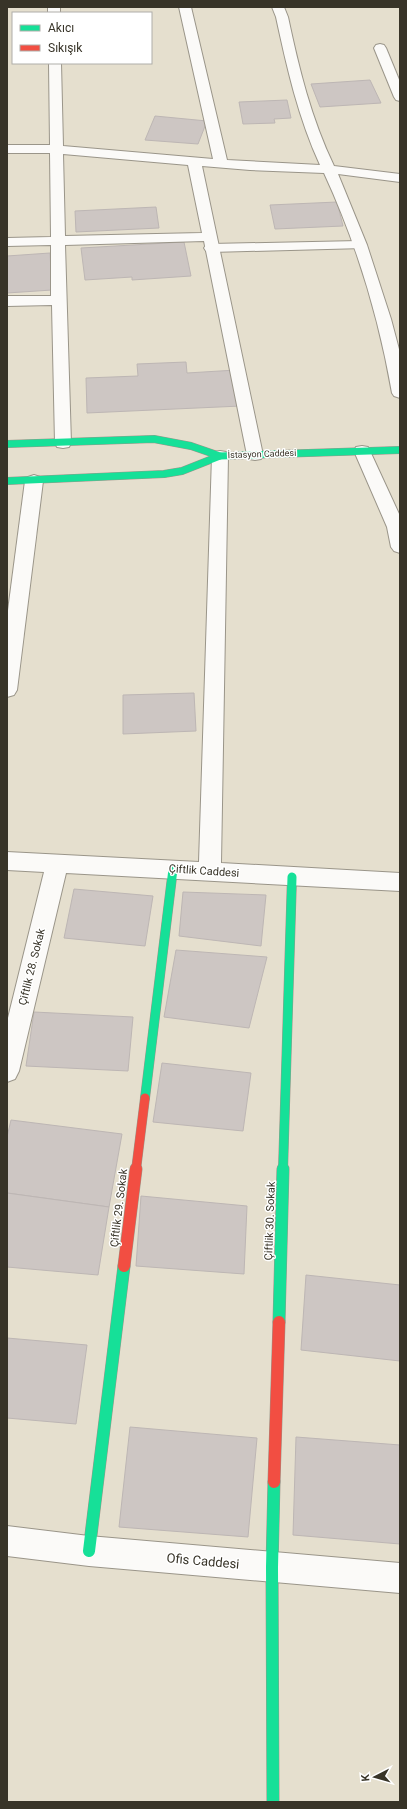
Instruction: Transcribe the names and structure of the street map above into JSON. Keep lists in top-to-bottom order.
{
  "streets": {
    "street": [
      "İstasyon Caddesi",
      "Çiftlik Caddesi",
      "Çiftlik 28. Sokak",
      "Çiftlik 29. Sokak",
      "Çiftlik 30. Sokak",
      "Ofis Caddesi"
    ]
  },
  "crossings": [
    ["Çiftlik Caddesi", "Çiftlik 28. Sokak"],
    ["Çiftlik Caddesi", "Çiftlik 29. Sokak"],
    ["Çiftlik Caddesi", "Çiftlik 30. Sokak"],
    ["Çiftlik 29. Sokak", "Ofis Caddesi"],
    ["Çiftlik 30. Sokak", "Ofis Caddesi"]
  ],
  "legend": ["Akıcı", "Sıkışık"],
  "north": "left"
}
